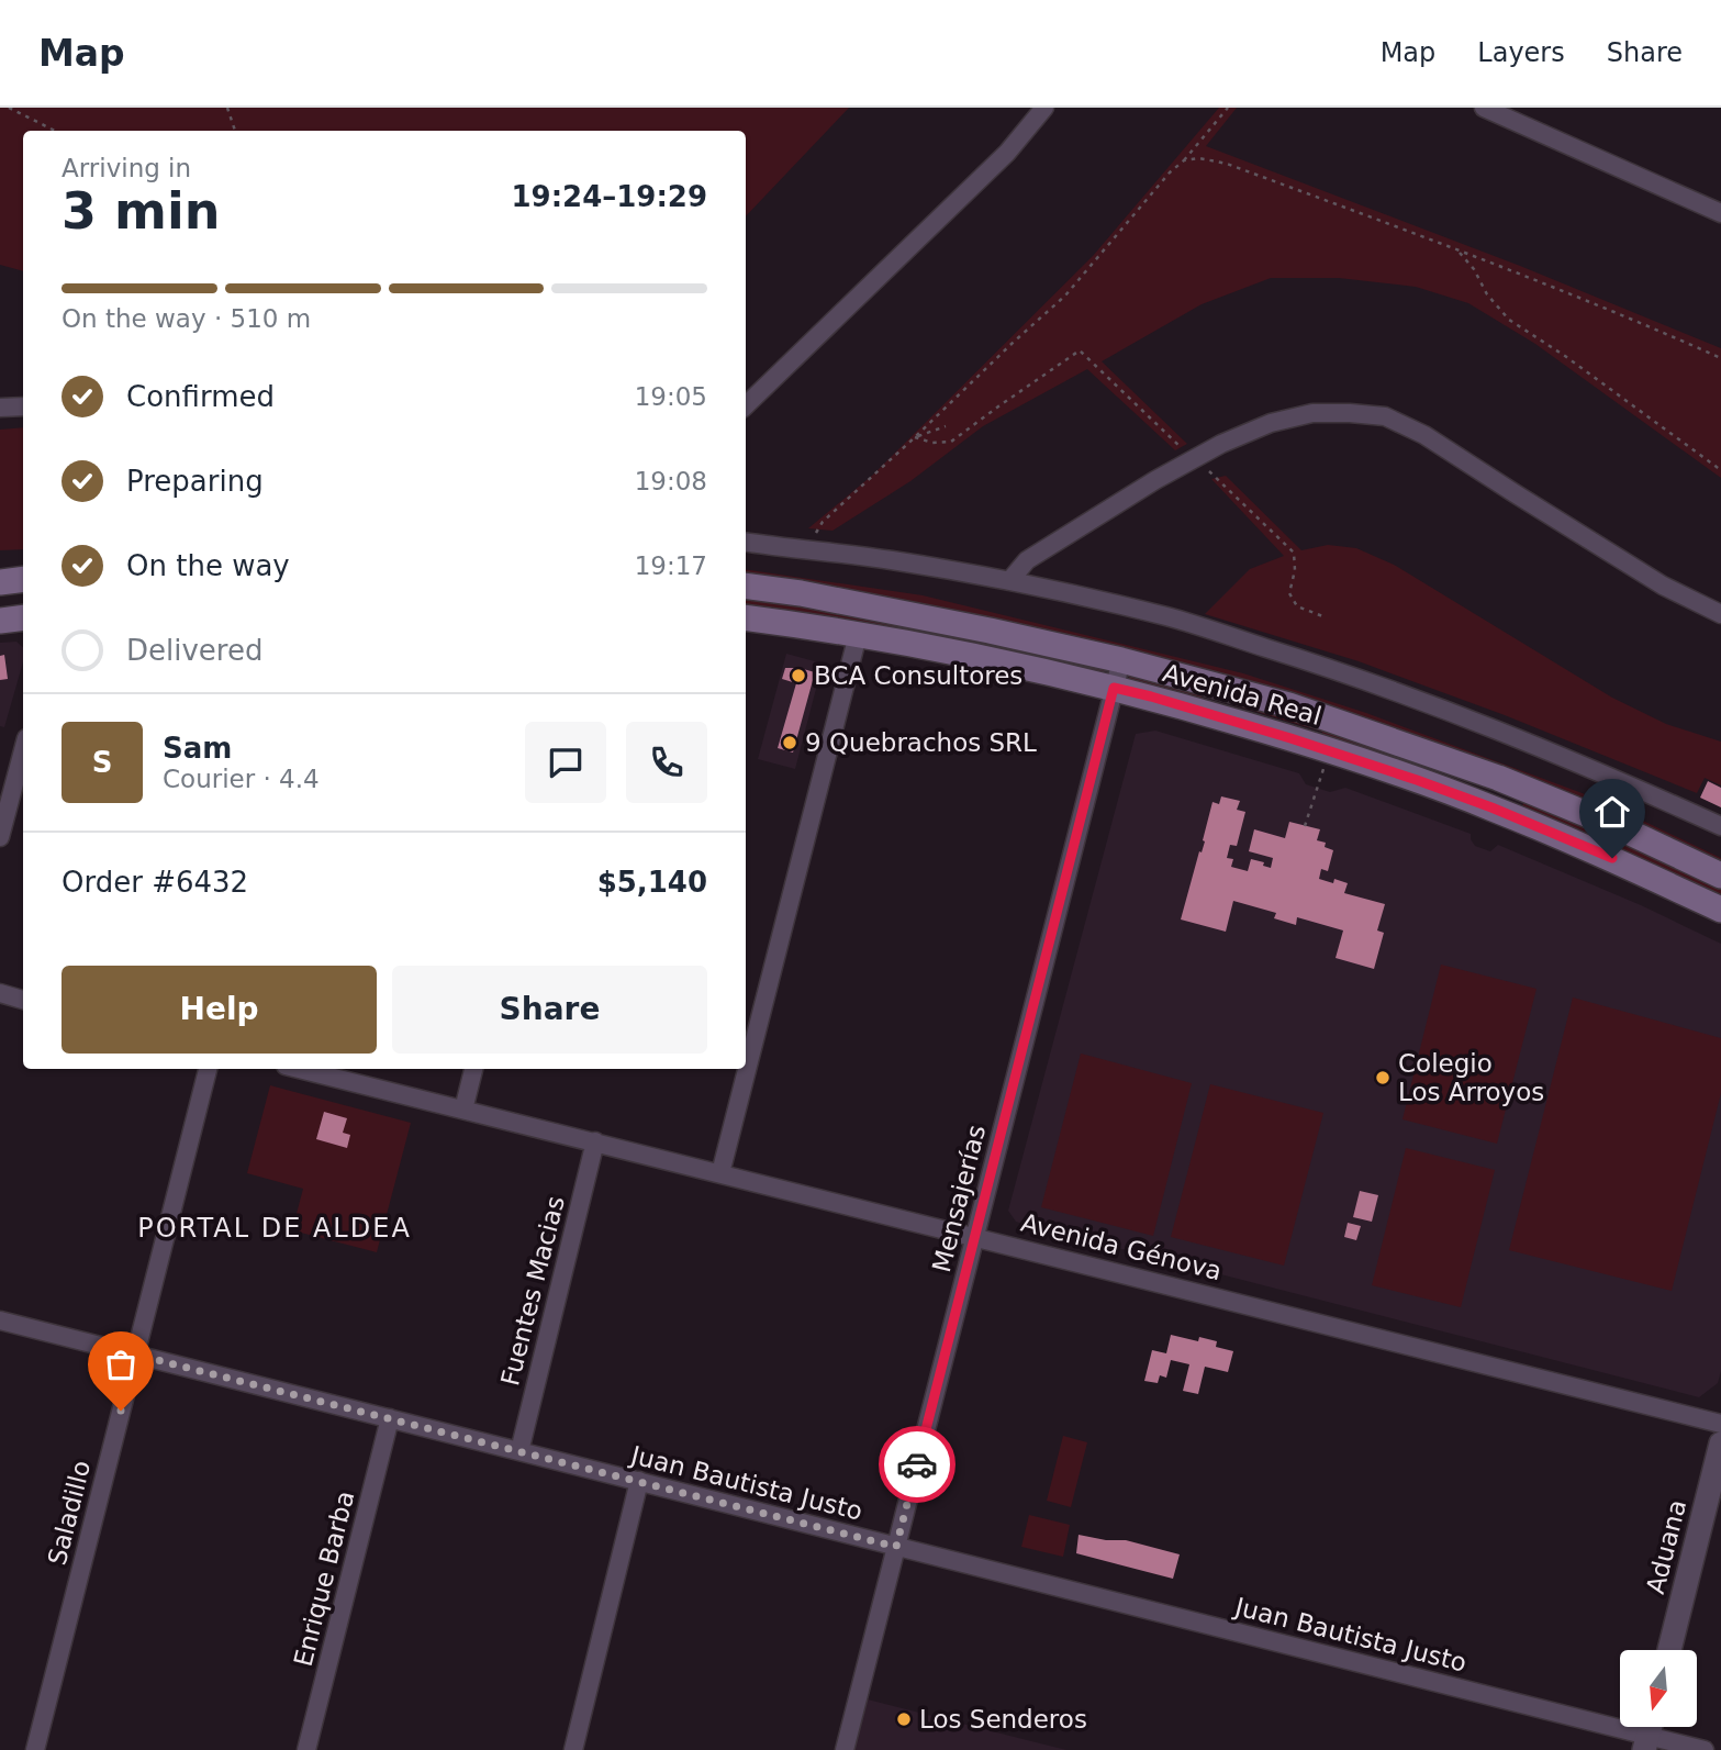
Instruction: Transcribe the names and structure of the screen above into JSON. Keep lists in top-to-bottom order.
{
  "streets": {
    "main road": ["Avenida Real"],
    "street": [
      "Mensajerías",
      "Avenida Génova",
      "Fuentes Macias",
      "Juan Bautista Justo",
      "Saladillo",
      "Aduana",
      "Enrique Barba"
    ]
  },
  "crossings": [
    ["Avenida Real", "Mensajerías"],
    ["Mensajerías", "Avenida Génova"],
    ["Mensajerías", "Juan Bautista Justo"],
    ["Avenida Génova", "Fuentes Macias"],
    ["Fuentes Macias", "Juan Bautista Justo"],
    ["Juan Bautista Justo", "Saladillo"],
    ["Juan Bautista Justo", "Enrique Barba"]
  ],
  "districts": ["PORTAL DE ALDEA"],
  "places": [
    "BCA Consultores",
    "9 Quebrachos SRL",
    "Colegio Los Arroyos",
    "Los Senderos"
  ],
  "north": "bottom",
  "page": {
    "header": "Map",
    "nav": ["Map", "Layers", "Share"],
    "heading": ["3 min", "Arriving in", "19:24–19:29"],
    "panel": [
      "Sam",
      "Courier · 4.4",
      "Order #6432",
      "$5,140"
    ],
    "bar": "On the way · 510 m",
    "list": [
      ["Confirmed", "19:05"],
      ["Preparing", "19:08"],
      ["On the way", "19:17"],
      "Delivered"
    ],
    "round": "S",
    "buttons": ["Help", "Share"]
  }
}
